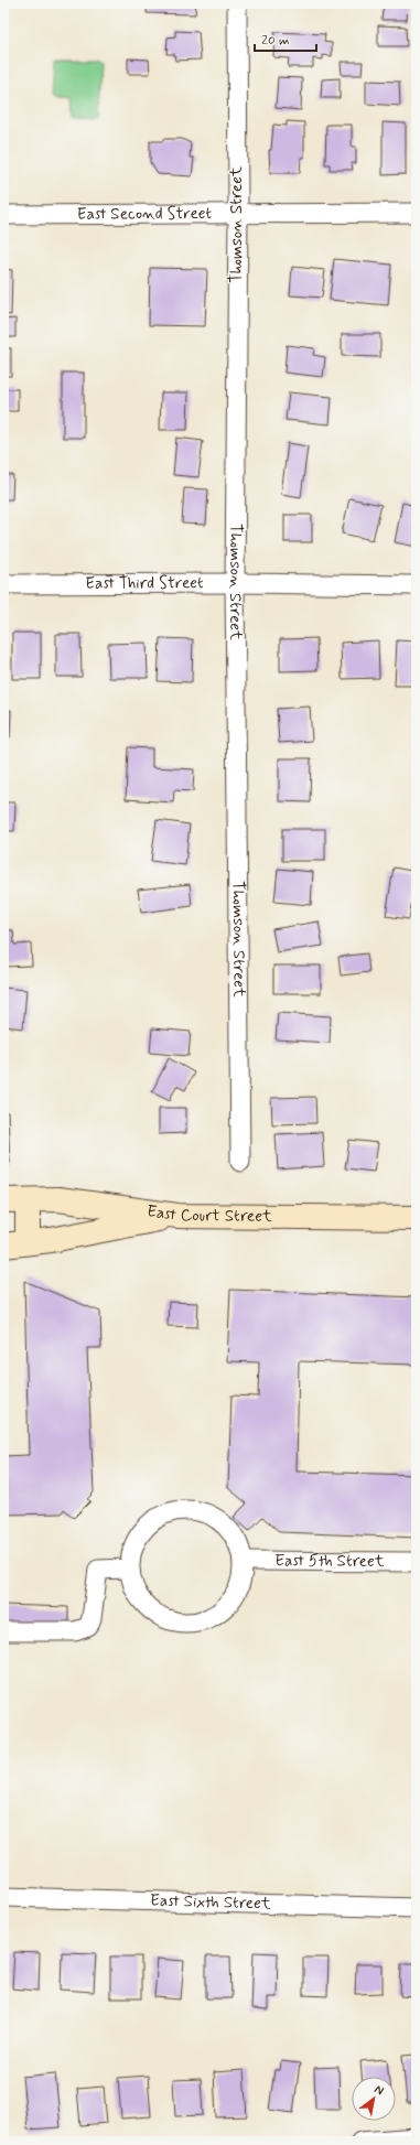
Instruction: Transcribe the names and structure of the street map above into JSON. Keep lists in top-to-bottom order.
{
  "streets": {
    "main road": ["East Court Street"],
    "street": [
      "East Second Street",
      "Thomson Street",
      "East Third Street",
      "East 5th Street",
      "East Sixth Street"
    ]
  },
  "crossings": [
    ["East Second Street", "Thomson Street"],
    ["Thomson Street", "East Third Street"]
  ],
  "scale_bar": "20 m",
  "north": "top right"
}
